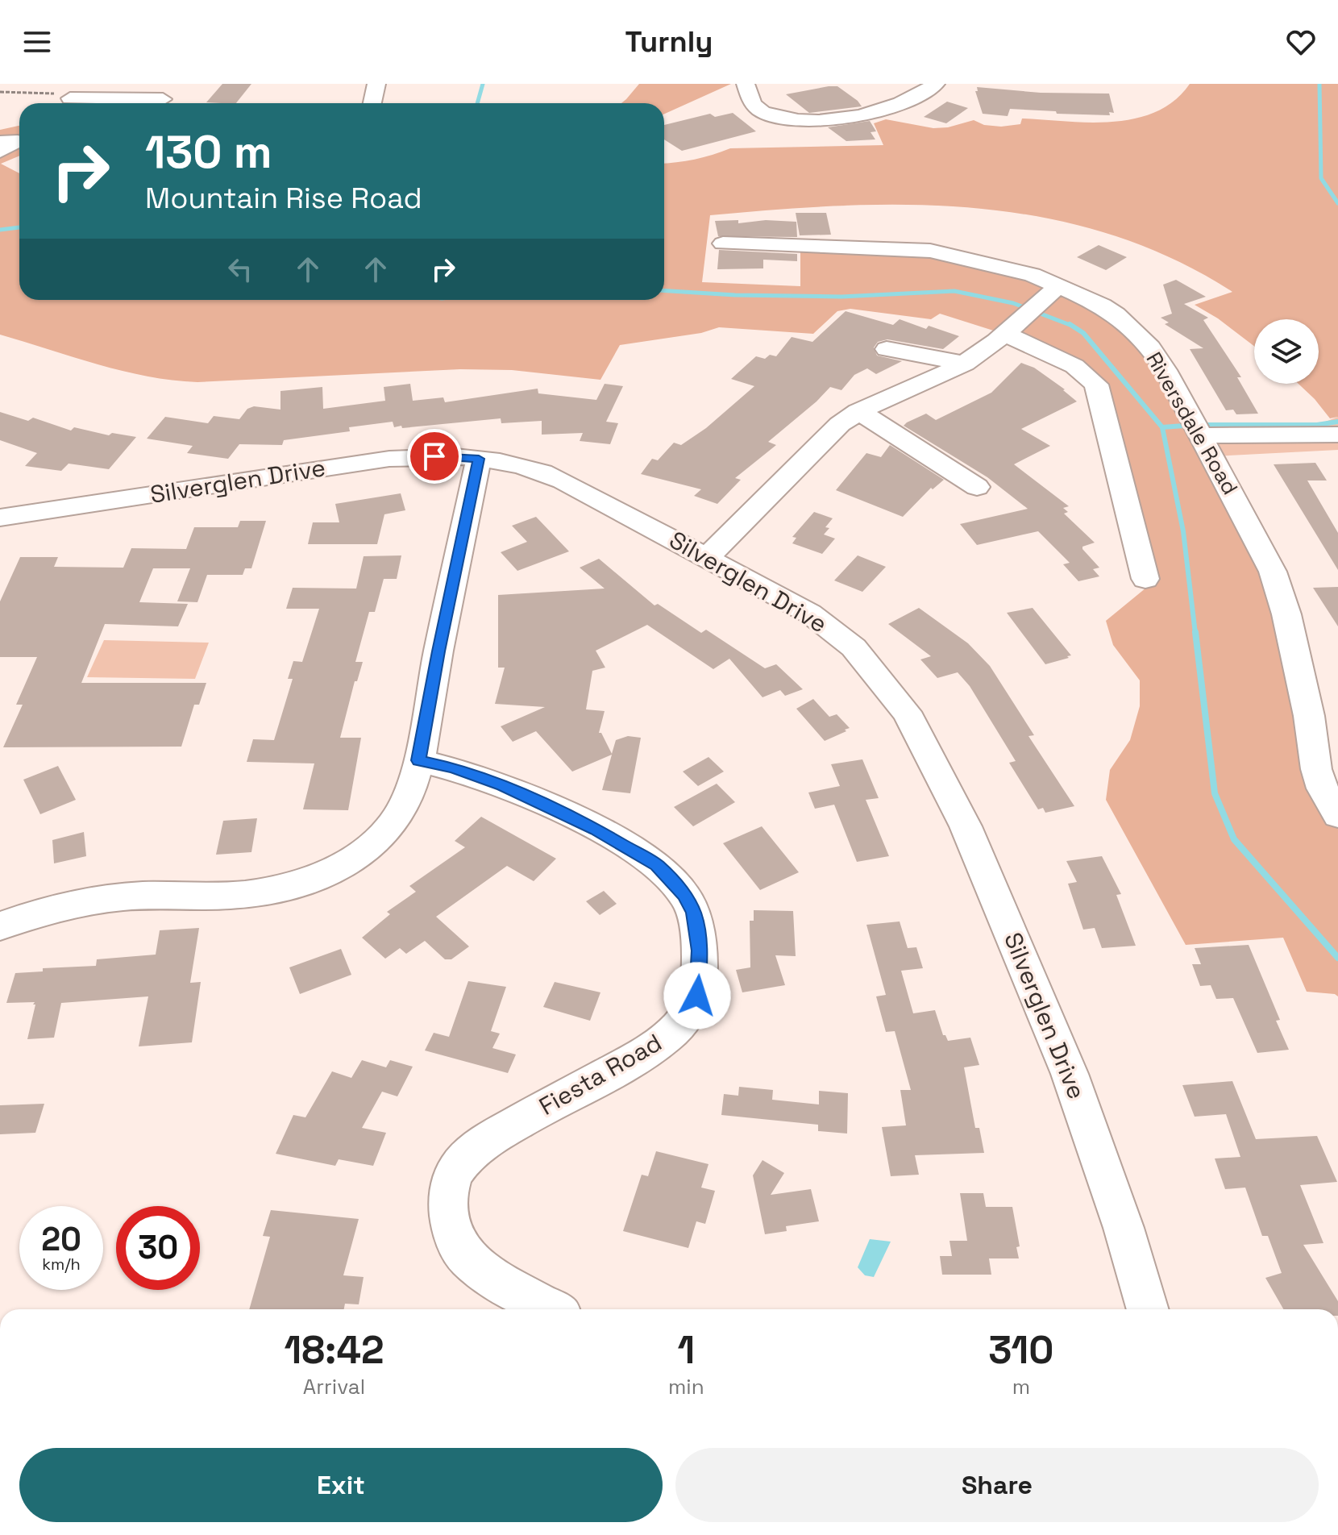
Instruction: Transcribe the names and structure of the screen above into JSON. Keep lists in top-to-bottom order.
{
  "streets": {
    "street": ["Riversdale Road", "Silverglen Drive", "Fiesta Road"]
  },
  "page": {
    "header": "Turnly",
    "turn": ["130 m", "Mountain Rise Road"],
    "speed": "20 km/h",
    "limit": "30",
    "eta": [
      "18:42",
      "Arrival",
      "1",
      "min",
      "310",
      "m"
    ],
    "buttons": ["Exit", "Share"]
  }
}
